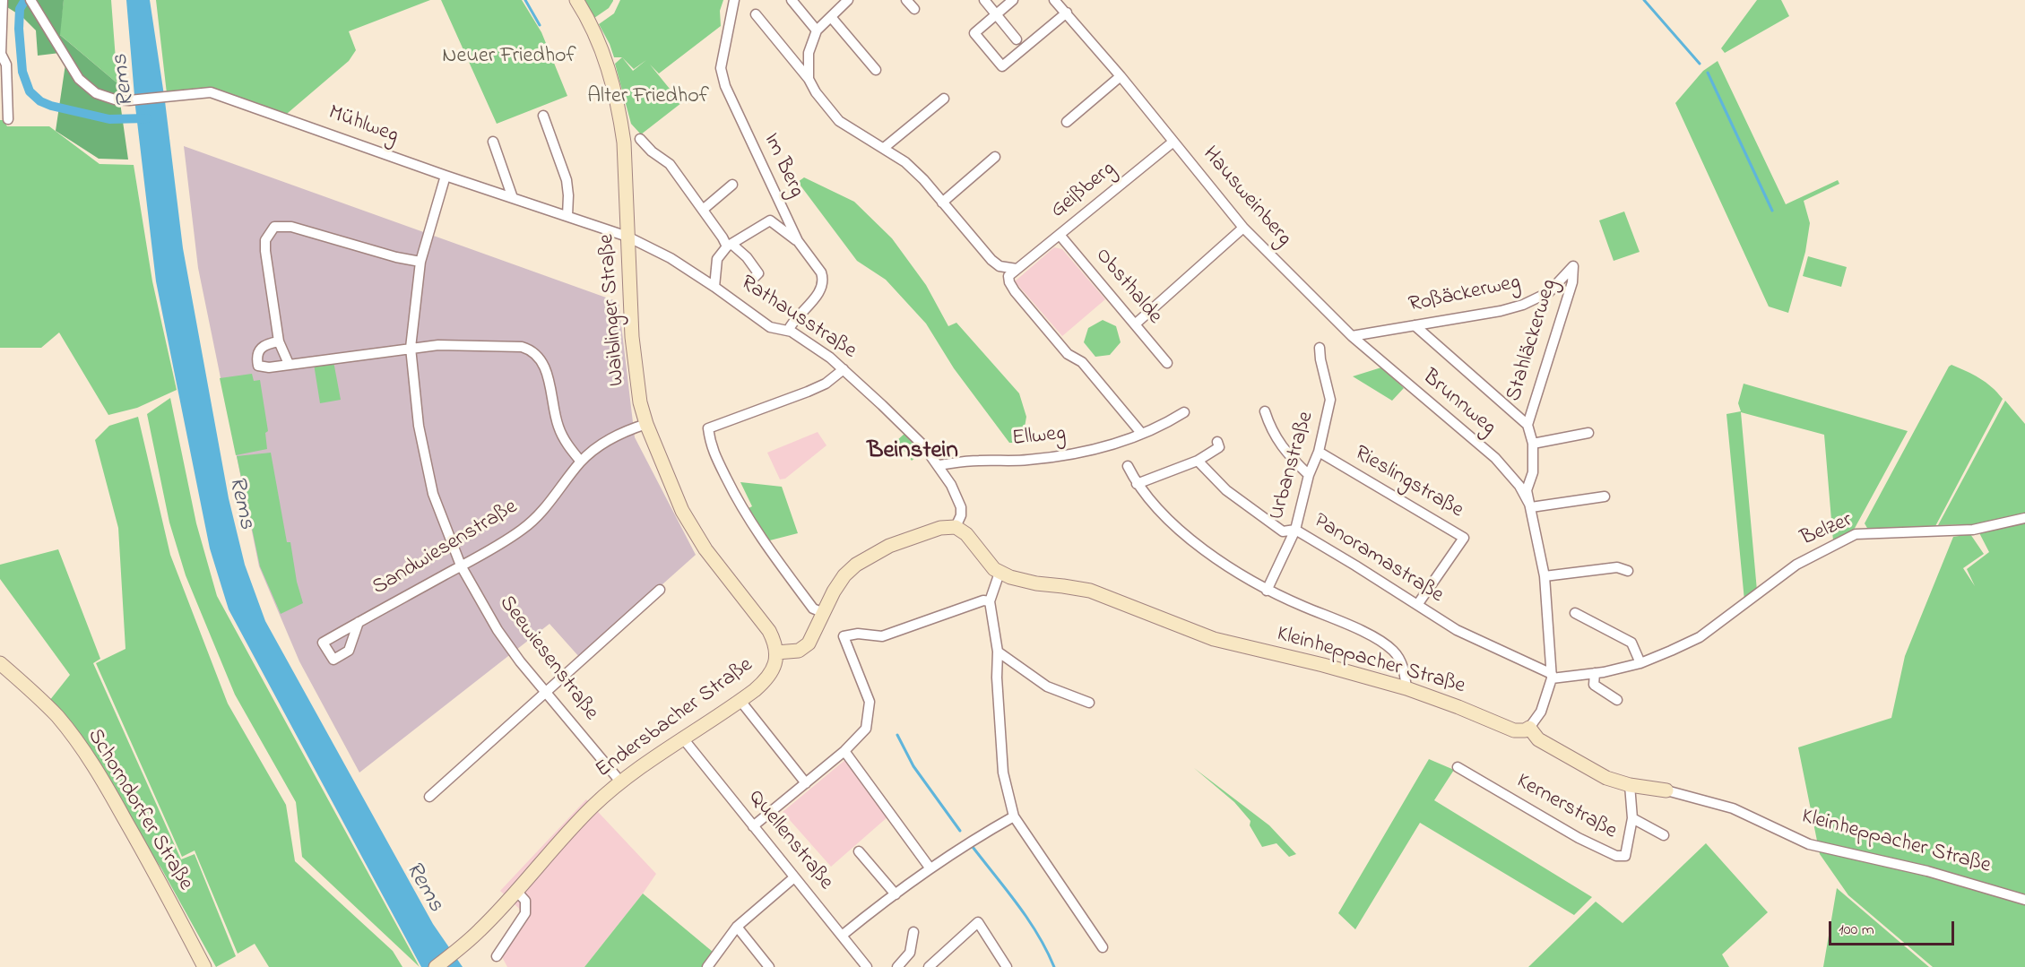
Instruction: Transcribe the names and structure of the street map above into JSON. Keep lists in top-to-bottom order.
{
  "streets": {
    "street": [
      "Mühlweg",
      "Im Berg",
      "Geißberg",
      "Hausweinberg",
      "Obsthalde",
      "Roßäckerweg",
      "Waiblinger Straße",
      "Rathausstraße",
      "Stahläckerweg",
      "Brunnweg",
      "Ellweg",
      "Urbanstraße",
      "Rieslingstraße",
      "Belzer",
      "Sandwiesenstraße",
      "Panoramastraße",
      "Seewiesenstraße",
      "Kleinheppacher Straße",
      "Endersbacher Straße",
      "Kernerstraße",
      "Schorndorfer Straße",
      "Quellenstraße"
    ]
  },
  "crossings": [
    ["Mühlweg", "Im Berg"],
    ["Mühlweg", "Waiblinger Straße"],
    ["Mühlweg", "Rathausstraße"],
    ["Mühlweg", "Seewiesenstraße"],
    ["Im Berg", "Rathausstraße"],
    ["Geißberg", "Hausweinberg"],
    ["Geißberg", "Obsthalde"],
    ["Hausweinberg", "Roßäckerweg"],
    ["Hausweinberg", "Brunnweg"],
    ["Roßäckerweg", "Stahläckerweg"],
    ["Roßäckerweg", "Brunnweg"],
    ["Waiblinger Straße", "Sandwiesenstraße"],
    ["Waiblinger Straße", "Endersbacher Straße"],
    ["Rathausstraße", "Ellweg"],
    ["Rathausstraße", "Endersbacher Straße"],
    ["Stahläckerweg", "Brunnweg"],
    ["Brunnweg", "Belzer"],
    ["Brunnweg", "Panoramastraße"],
    ["Brunnweg", "Kleinheppacher Straße"],
    ["Urbanstraße", "Rieslingstraße"],
    ["Urbanstraße", "Panoramastraße"],
    ["Rieslingstraße", "Panoramastraße"],
    ["Belzer", "Panoramastraße"],
    ["Sandwiesenstraße", "Seewiesenstraße"],
    ["Seewiesenstraße", "Endersbacher Straße"],
    ["Kleinheppacher Straße", "Kernerstraße"],
    ["Endersbacher Straße", "Quellenstraße"]
  ],
  "districts": ["Beinstein"],
  "water": ["Rems"],
  "parks": ["Neuer Friedhof", "Alter Friedhof"],
  "scale_bar": "100 m"
}
